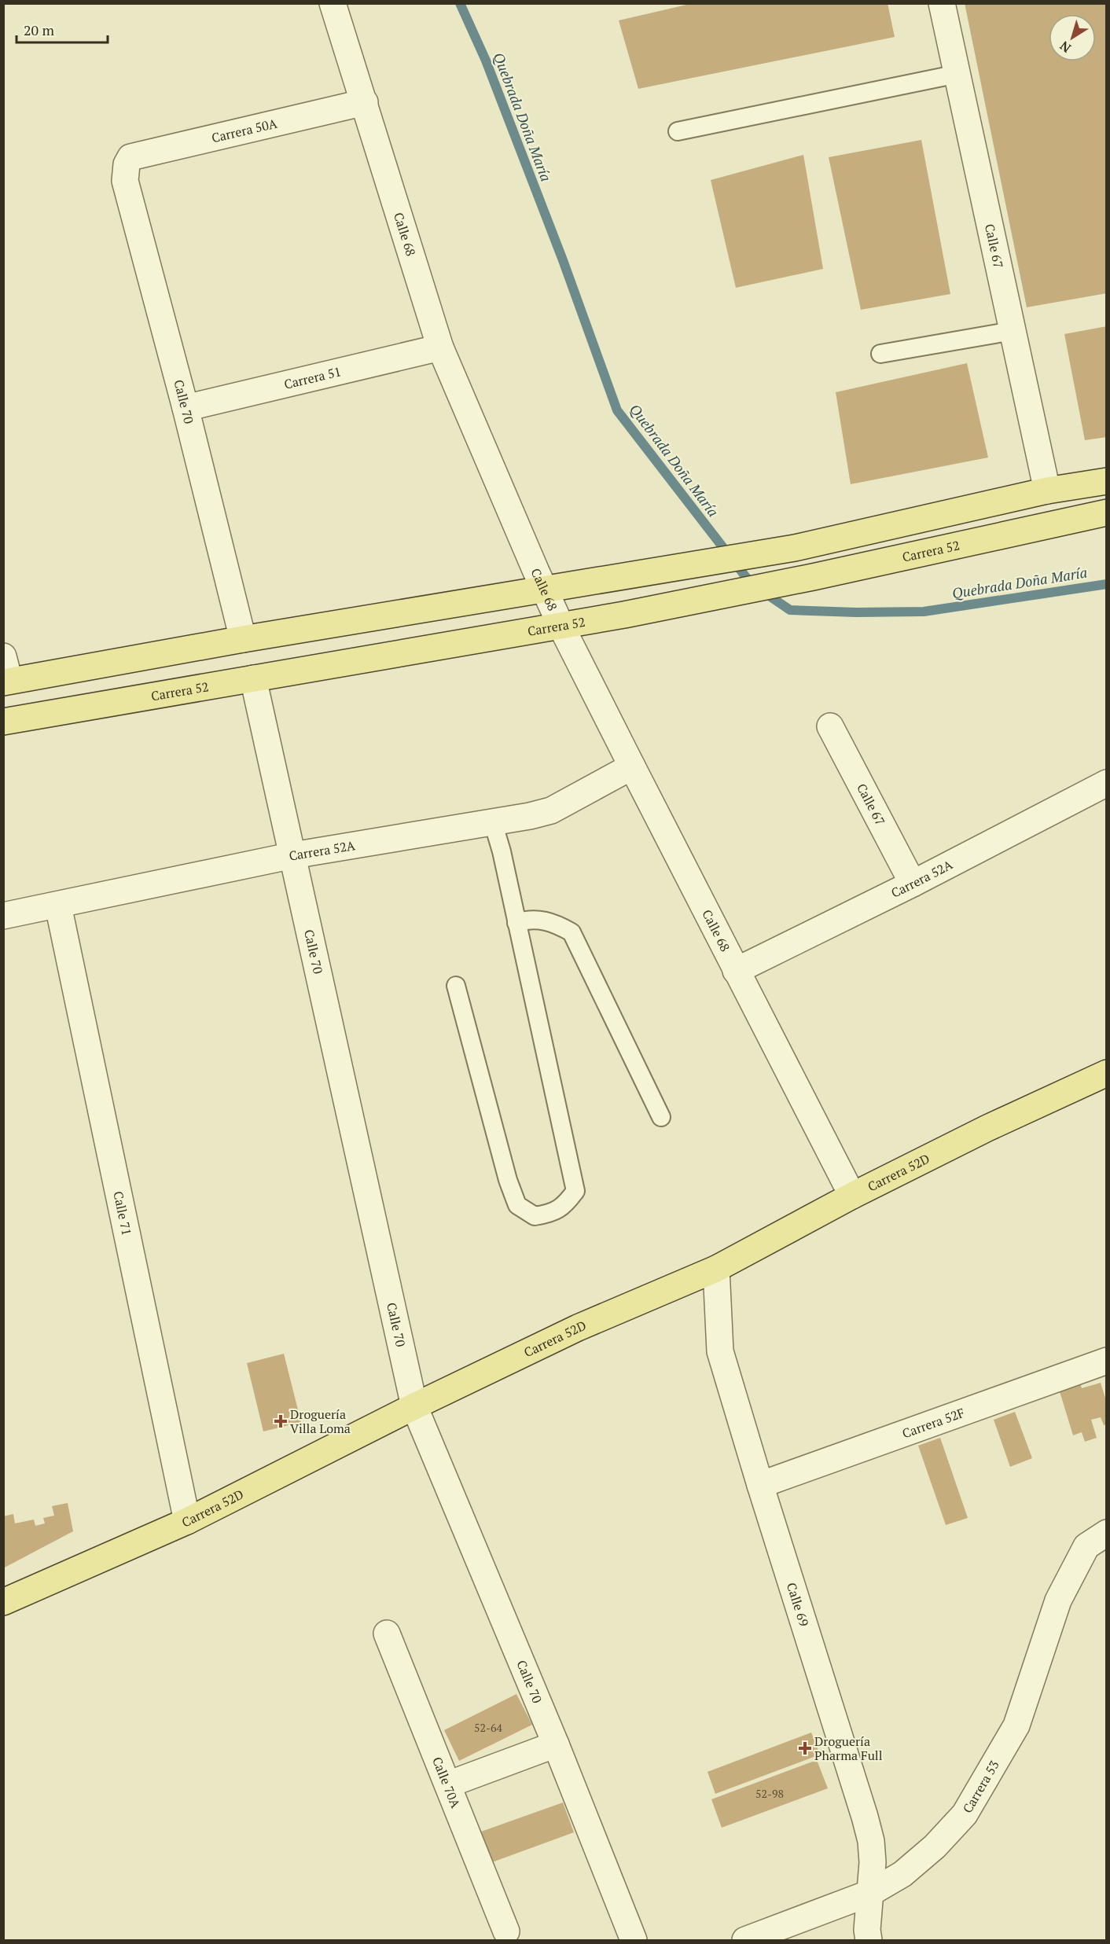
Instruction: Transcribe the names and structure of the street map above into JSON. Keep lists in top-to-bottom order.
{
  "streets": {
    "main road": ["Carrera 52", "Carrera 52D"],
    "street": [
      "Carrera 50A",
      "Calle 68",
      "Calle 67",
      "Carrera 51",
      "Calle 70",
      "Carrera 52A",
      "Calle 71",
      "Carrera 52F",
      "Calle 69",
      "Calle 70A",
      "Carrera 53"
    ]
  },
  "crossings": [
    ["Carrera 50A", "Calle 68"],
    ["Carrera 50A", "Calle 70"],
    ["Calle 68", "Carrera 51"],
    ["Calle 68", "Carrera 52"],
    ["Calle 68", "Carrera 52A"],
    ["Calle 68", "Carrera 52D"],
    ["Calle 67", "Carrera 52A"],
    ["Carrera 51", "Calle 70"],
    ["Calle 70", "Carrera 52"],
    ["Calle 70", "Carrera 52A"],
    ["Calle 70", "Carrera 52D"],
    ["Carrera 52A", "Calle 71"],
    ["Carrera 52D", "Calle 71"],
    ["Carrera 52D", "Calle 69"],
    ["Carrera 52F", "Calle 69"],
    ["Calle 69", "Carrera 53"]
  ],
  "water": ["Quebrada Doña María"],
  "places": {
    "health": ["Droguería Villa Loma", "Droguería Pharma Full"]
  },
  "house_numbers": ["52-64", "52-98"],
  "scale_bar": "20 m",
  "north": "bottom left"
}
